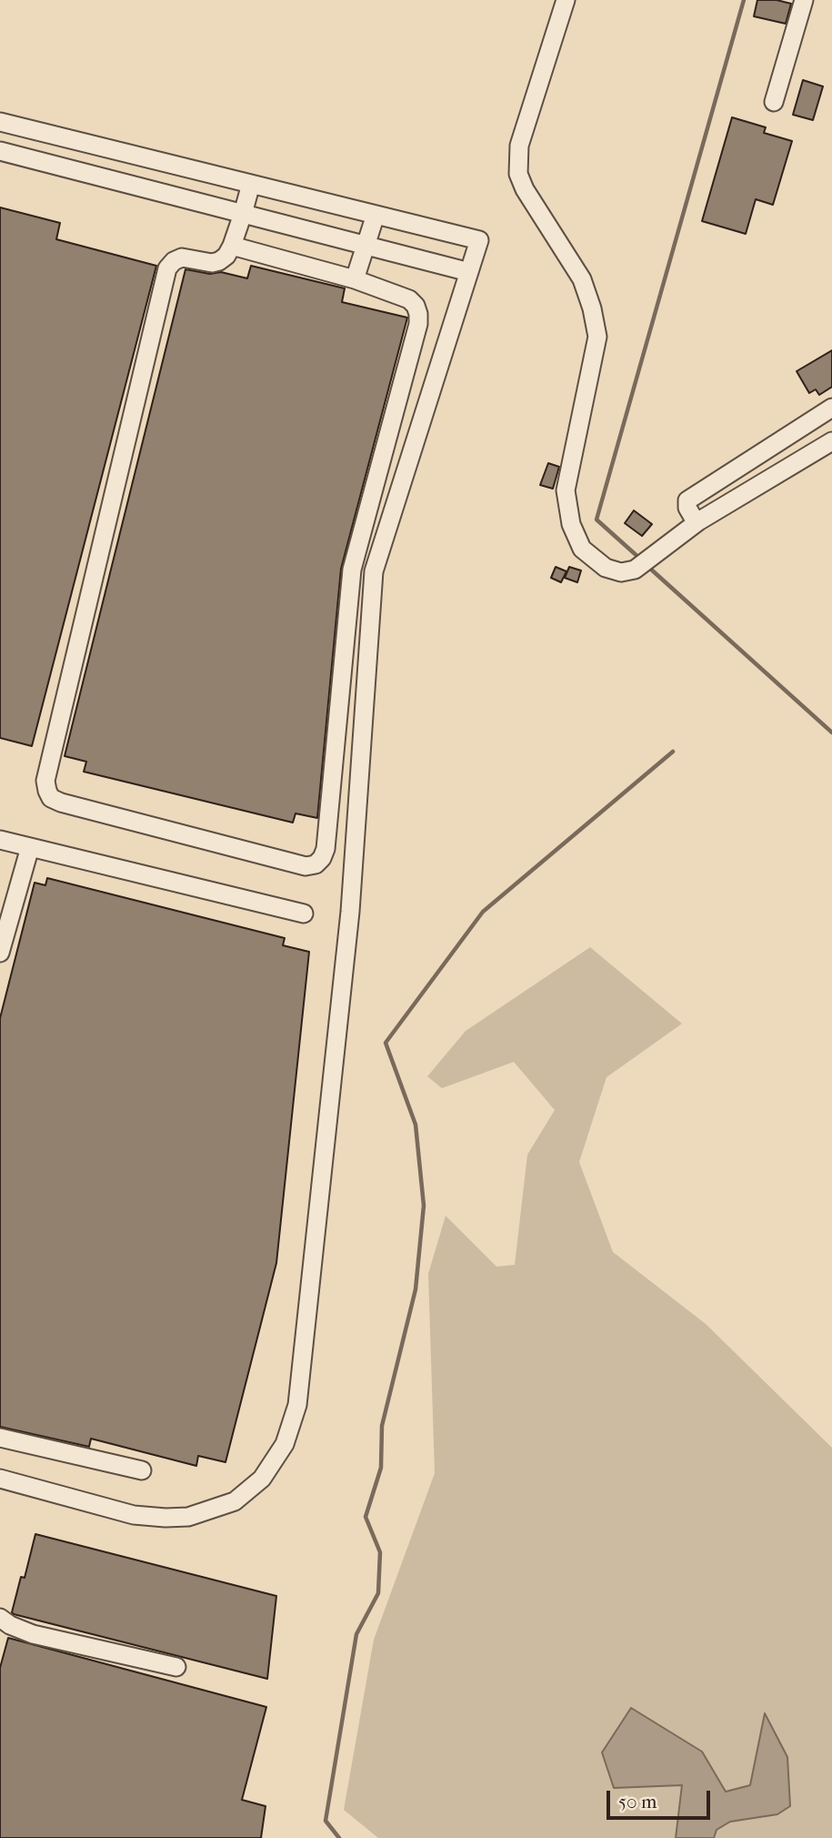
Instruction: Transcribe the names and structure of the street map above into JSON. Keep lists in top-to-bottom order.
{
  "scale_bar": "50 m"
}
